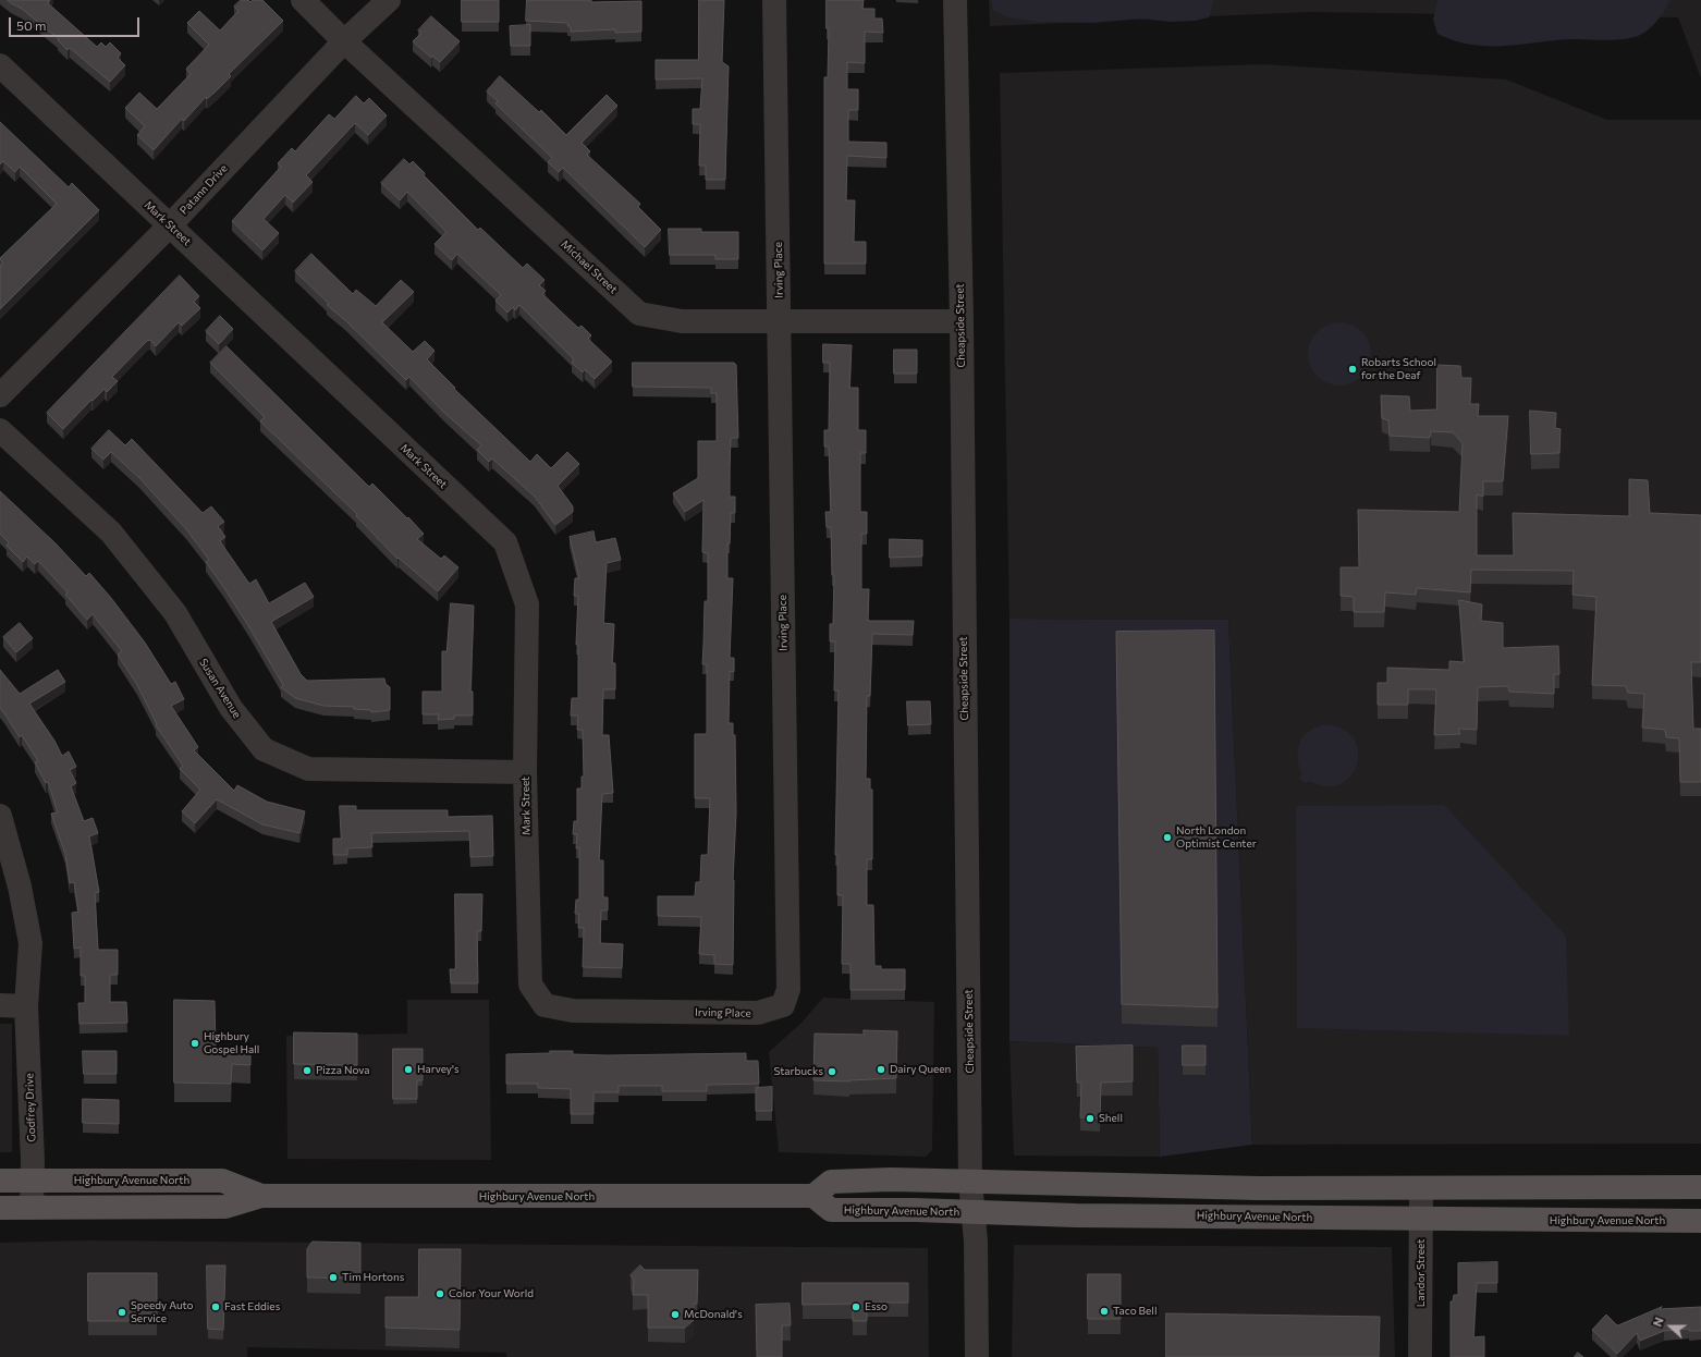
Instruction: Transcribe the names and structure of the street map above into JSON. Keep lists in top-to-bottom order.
{
  "streets": {
    "main road": ["Highbury Avenue North"],
    "street": [
      "Patann Drive",
      "Mark Street",
      "Michael Street",
      "Irving Place",
      "Cheapside Street",
      "Susan Avenue",
      "Godfrey Drive",
      "Landor Street"
    ]
  },
  "crossings": [
    ["Patann Drive", "Mark Street"],
    ["Patann Drive", "Michael Street"],
    ["Mark Street", "Irving Place"],
    ["Mark Street", "Susan Avenue"],
    ["Michael Street", "Irving Place"],
    ["Michael Street", "Cheapside Street"],
    ["Cheapside Street", "Highbury Avenue North"],
    ["Godfrey Drive", "Highbury Avenue North"],
    ["Highbury Avenue North", "Landor Street"]
  ],
  "places": [
    "Robarts School for the Deaf",
    "North London Optimist Center",
    "Highbury Gospel Hall",
    "Harvey's",
    "Dairy Queen",
    "Pizza Nova",
    "Starbucks",
    "Shell",
    "Tim Hortons",
    "Color Your World",
    "Fast Eddies",
    "Esso",
    "Taco Bell",
    "Speedy Auto Service",
    "McDonald's"
  ],
  "scale_bar": "50 m",
  "north": "left"
}
